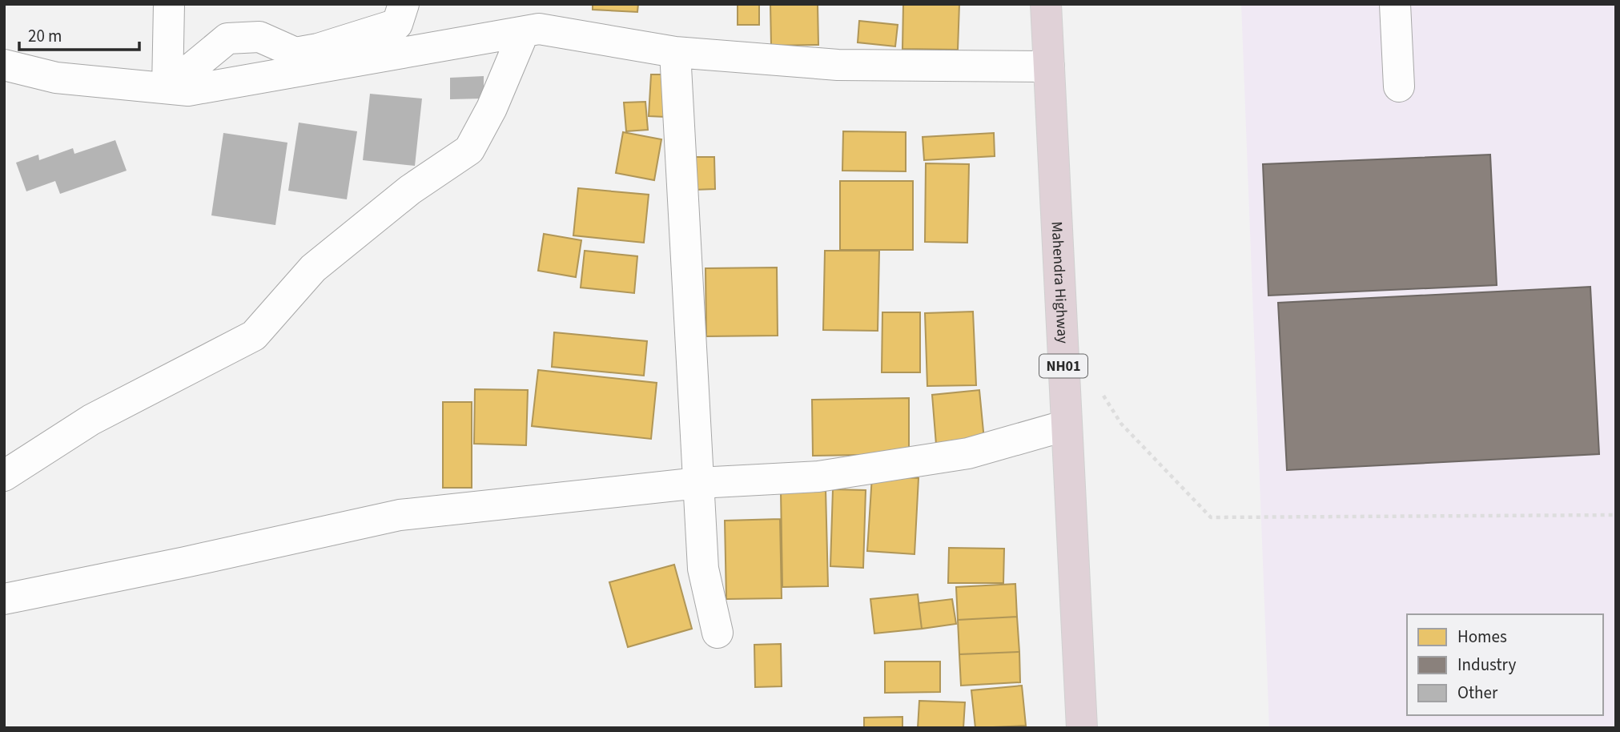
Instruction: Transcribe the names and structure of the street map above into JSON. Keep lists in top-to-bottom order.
{
  "streets": {
    "highway": ["Mahendra Highway", "NH01"]
  },
  "legend": ["Homes", "Industry", "Other"],
  "scale_bar": "20 m"
}
